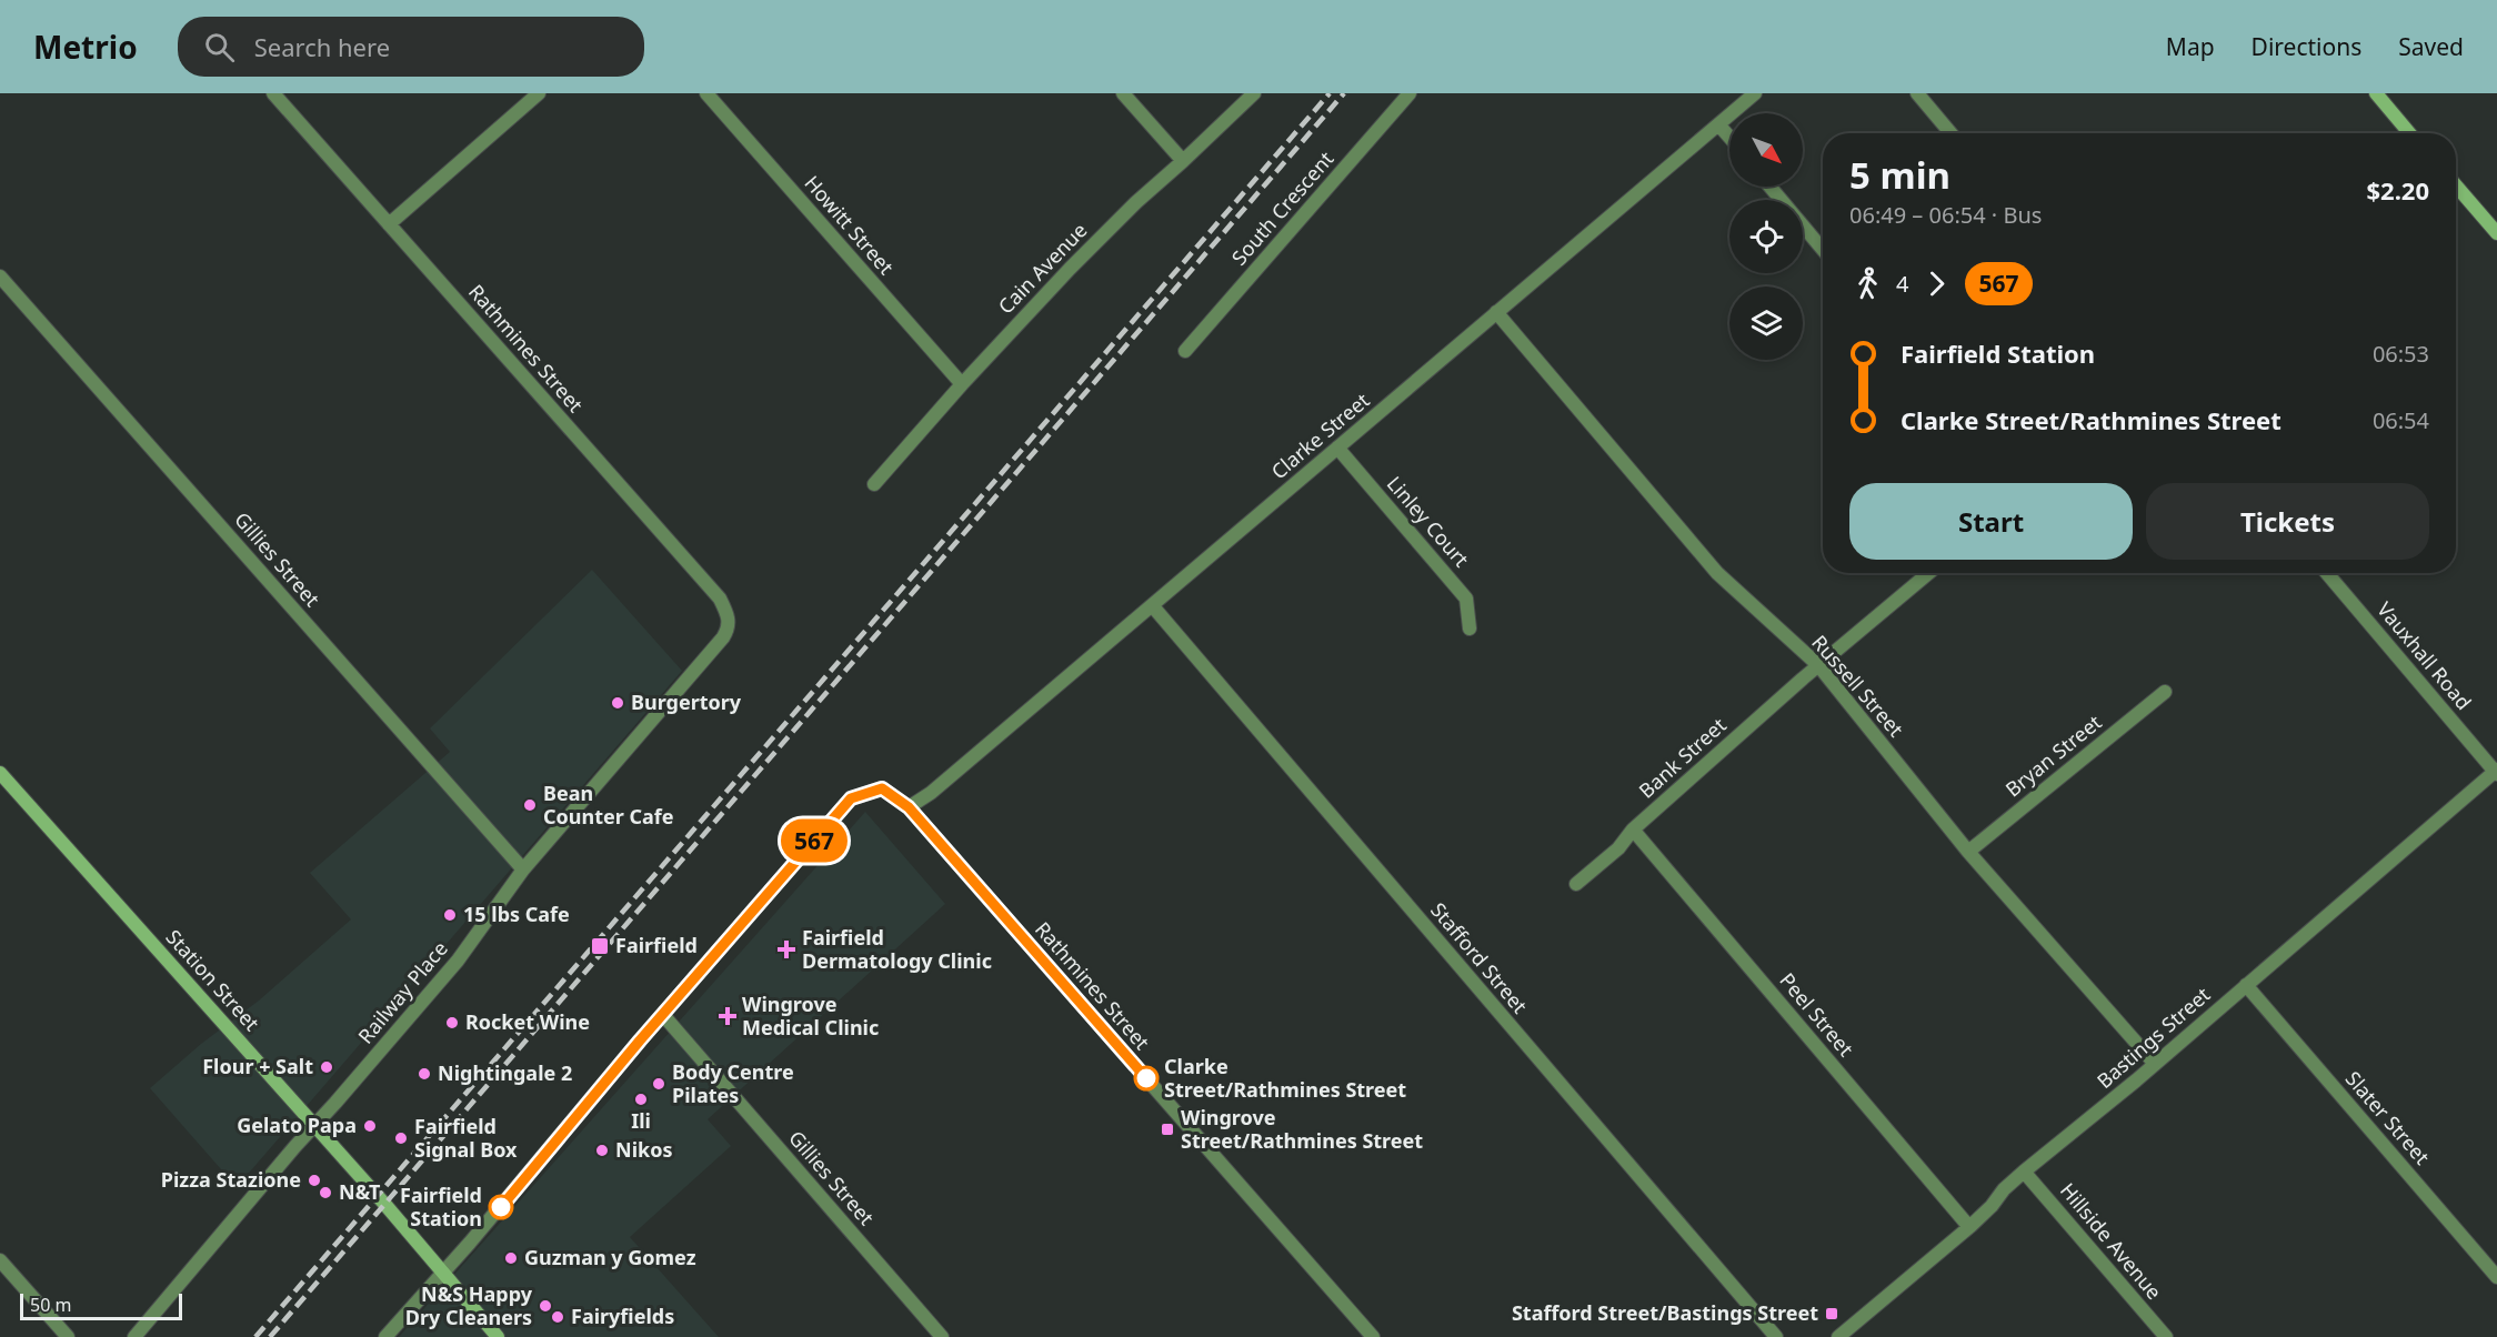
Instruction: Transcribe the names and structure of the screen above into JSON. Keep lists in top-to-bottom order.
{
  "streets": {
    "main road": ["Station Street"],
    "street": [
      "South Crescent",
      "Howitt Street",
      "Cain Avenue",
      "Rathmines Street",
      "Clarke Street",
      "Linley Court",
      "Gillies Street",
      "Vauxhall Road",
      "Russell Street",
      "Bryan Street",
      "Bank Street",
      "Stafford Street",
      "Railway Place",
      "Peel Street",
      "Bastings Street",
      "Slater Street",
      "Hillside Avenue"
    ]
  },
  "crossings": [
    ["Howitt Street", "Cain Avenue"],
    ["Rathmines Street", "Clarke Street"],
    ["Rathmines Street", "Gillies Street"],
    ["Rathmines Street", "Railway Place"],
    ["Clarke Street", "Linley Court"],
    ["Clarke Street", "Russell Street"],
    ["Clarke Street", "Stafford Street"],
    ["Gillies Street", "Railway Place"],
    ["Vauxhall Road", "Bastings Street"],
    ["Russell Street", "Bryan Street"],
    ["Russell Street", "Bank Street"],
    ["Russell Street", "Bastings Street"],
    ["Bank Street", "Peel Street"],
    ["Station Street", "Railway Place"],
    ["Peel Street", "Bastings Street"],
    ["Bastings Street", "Slater Street"],
    ["Bastings Street", "Hillside Avenue"]
  ],
  "places": {
    "other": [
      "Burgertory",
      "Bean Counter Cafe",
      "15 lbs Cafe",
      "Rocket Wine",
      "Flour + Salt",
      "Nightingale 2",
      "Clarke Street/Rathmines Street",
      "Body Centre Pilates",
      "Ili",
      "Gelato Papa",
      "Fairfield Signal Box",
      "Nikos",
      "Pizza Stazione",
      "N&T",
      "Fairfield Station",
      "Guzman y Gomez",
      "N&S Happy Dry Cleaners",
      "Fairyfields"
    ],
    "transit": ["Fairfield", "Wingrove Street/Rathmines Street", "Stafford Street/Bastings Street"],
    "health": ["Fairfield Dermatology Clinic", "Wingrove Medical Clinic"]
  },
  "lines": ["bus line 567"],
  "scale_bar": "50 m",
  "north": "bottom right",
  "page": {
    "header": "Metrio",
    "search": "Search here",
    "nav": ["Map", "Directions", "Saved"],
    "on_map": "567",
    "heading": ["5 min", "06:49 – 06:54 · Bus", "$2.20"],
    "legs": ["4", "567"],
    "list": [
      {
        "name": "Fairfield Station",
        "value": "06:53"
      },
      {
        "name": "Clarke Street/Rathmines Street",
        "value": "06:54"
      }
    ],
    "buttons": ["Start", "Tickets"],
    "scale": "50 m"
  }
}
